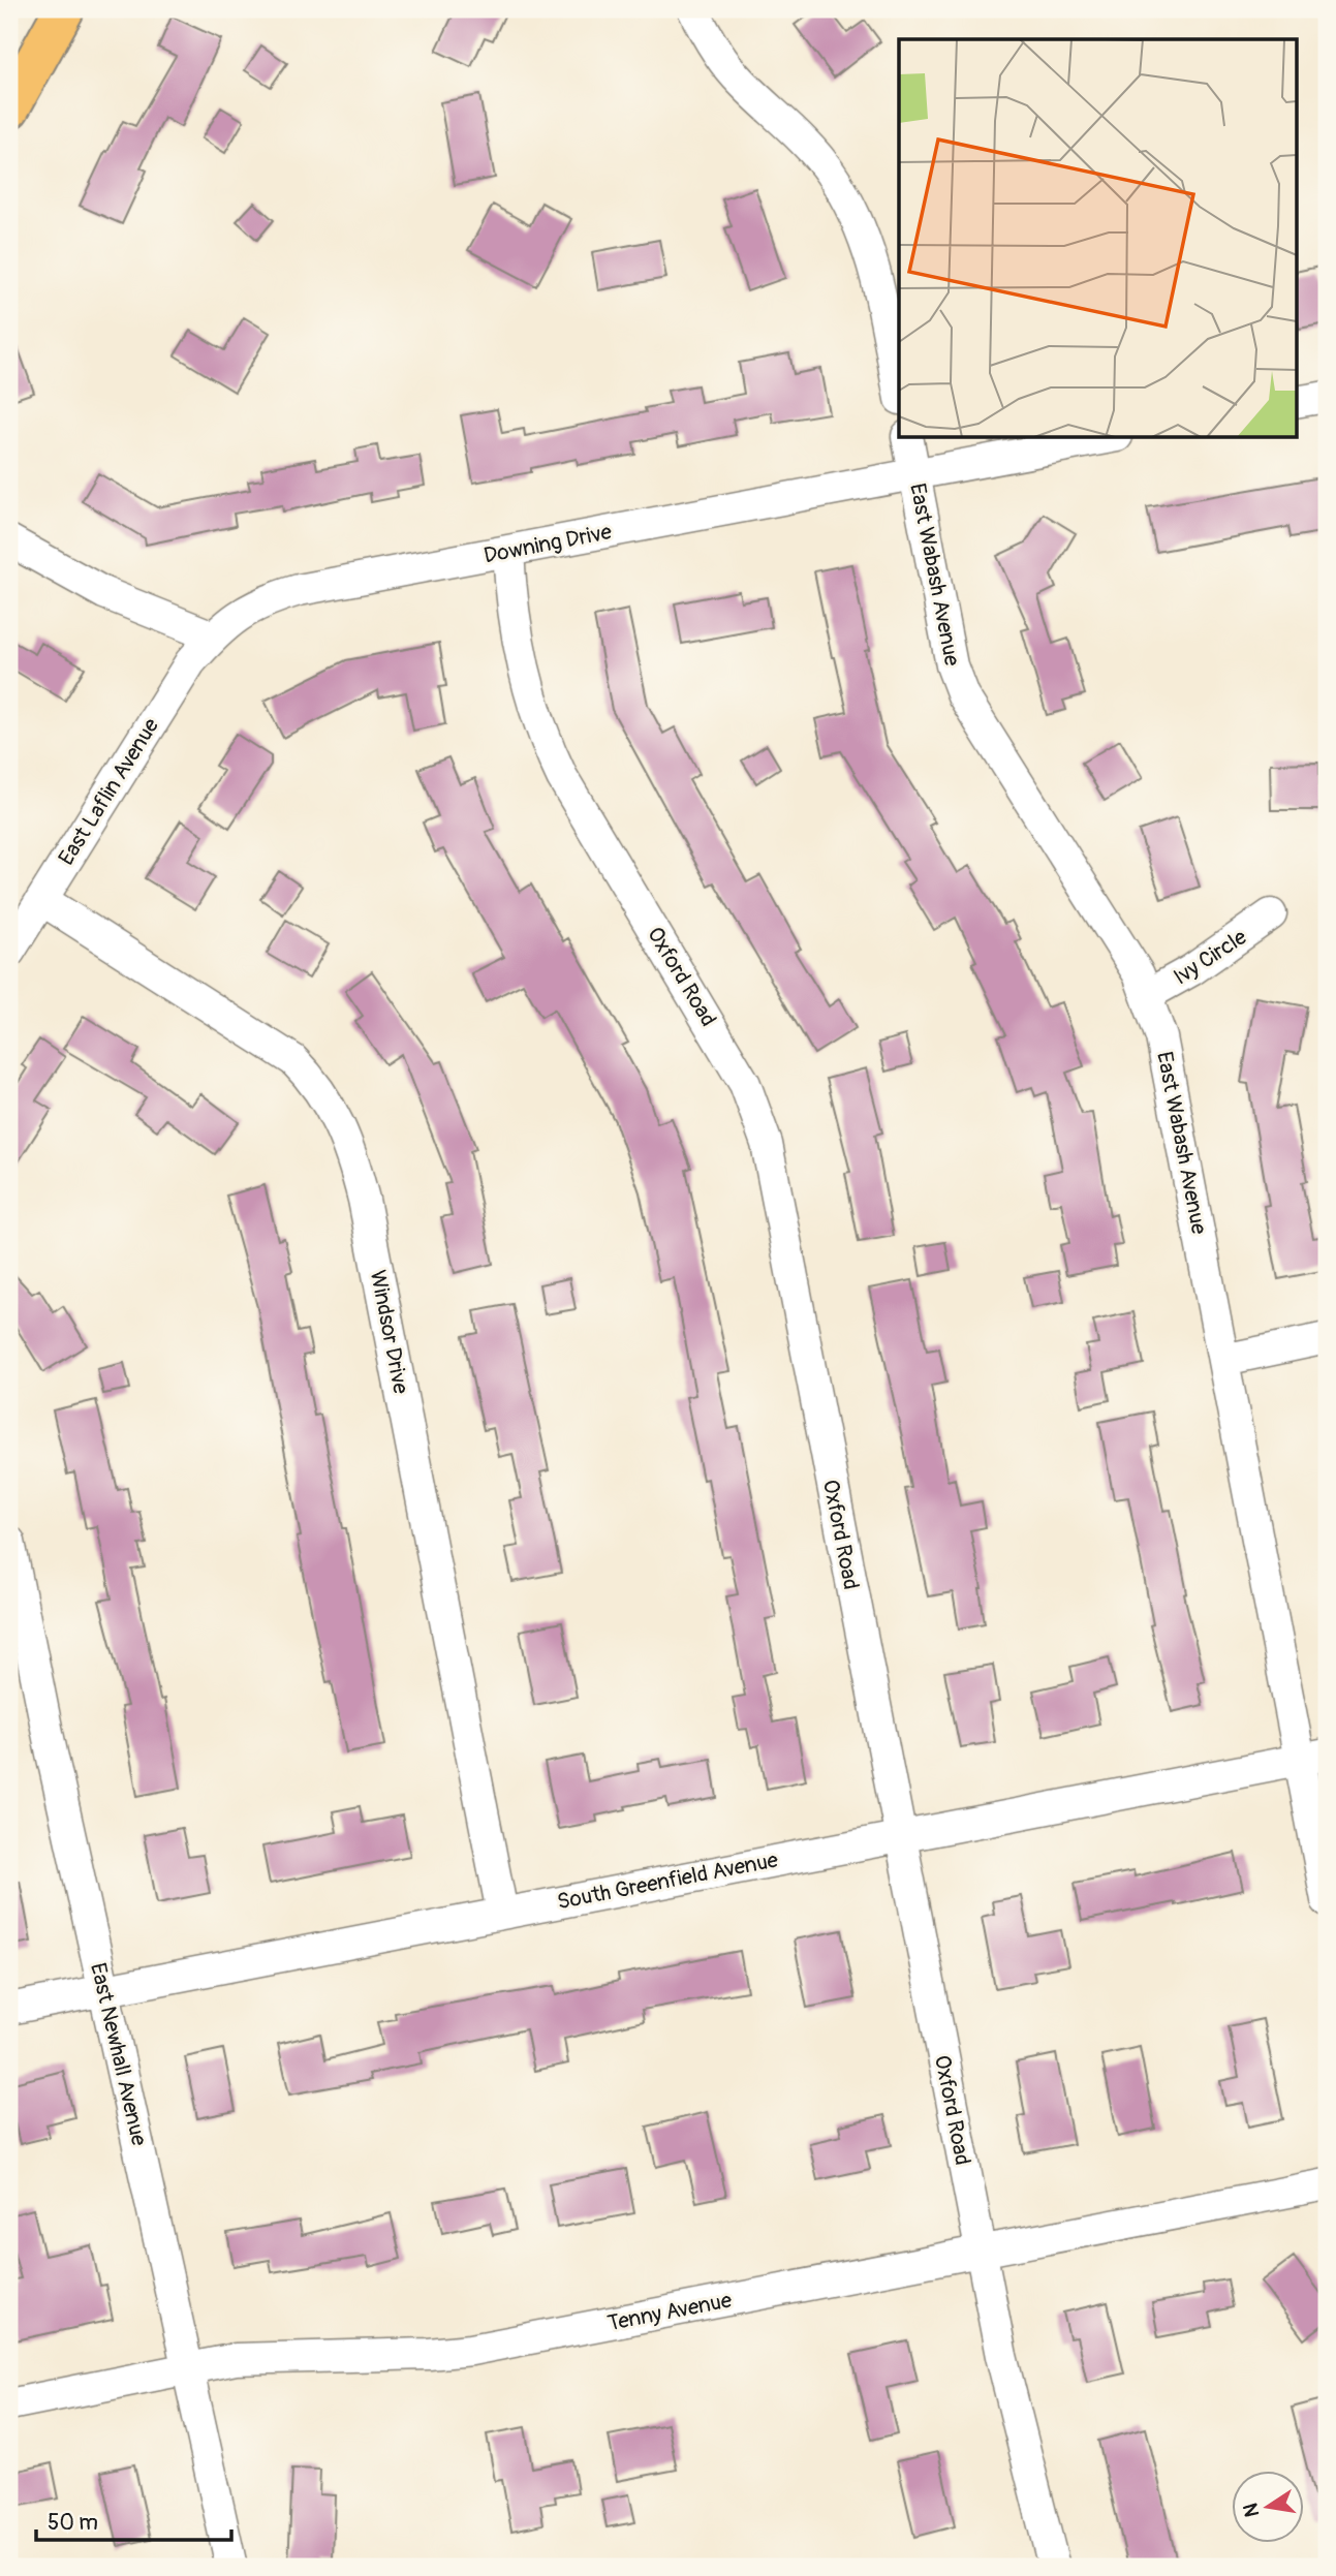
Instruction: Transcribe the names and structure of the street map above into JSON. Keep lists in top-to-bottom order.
{
  "streets": {
    "street": [
      "Downing Drive",
      "East Wabash Avenue",
      "East Laflin Avenue",
      "Ivy Circle",
      "Oxford Road",
      "Windsor Drive",
      "South Greenfield Avenue",
      "East Newhall Avenue",
      "Tenny Avenue"
    ]
  },
  "crossings": [
    ["Downing Drive", "East Wabash Avenue"],
    ["Downing Drive", "East Laflin Avenue"],
    ["Downing Drive", "Oxford Road"],
    ["East Wabash Avenue", "Ivy Circle"],
    ["East Wabash Avenue", "South Greenfield Avenue"],
    ["East Laflin Avenue", "Windsor Drive"],
    ["Oxford Road", "South Greenfield Avenue"],
    ["Oxford Road", "Tenny Avenue"],
    ["Windsor Drive", "South Greenfield Avenue"],
    ["South Greenfield Avenue", "East Newhall Avenue"],
    ["East Newhall Avenue", "Tenny Avenue"]
  ],
  "scale_bar": "50 m",
  "north": "left"
}
